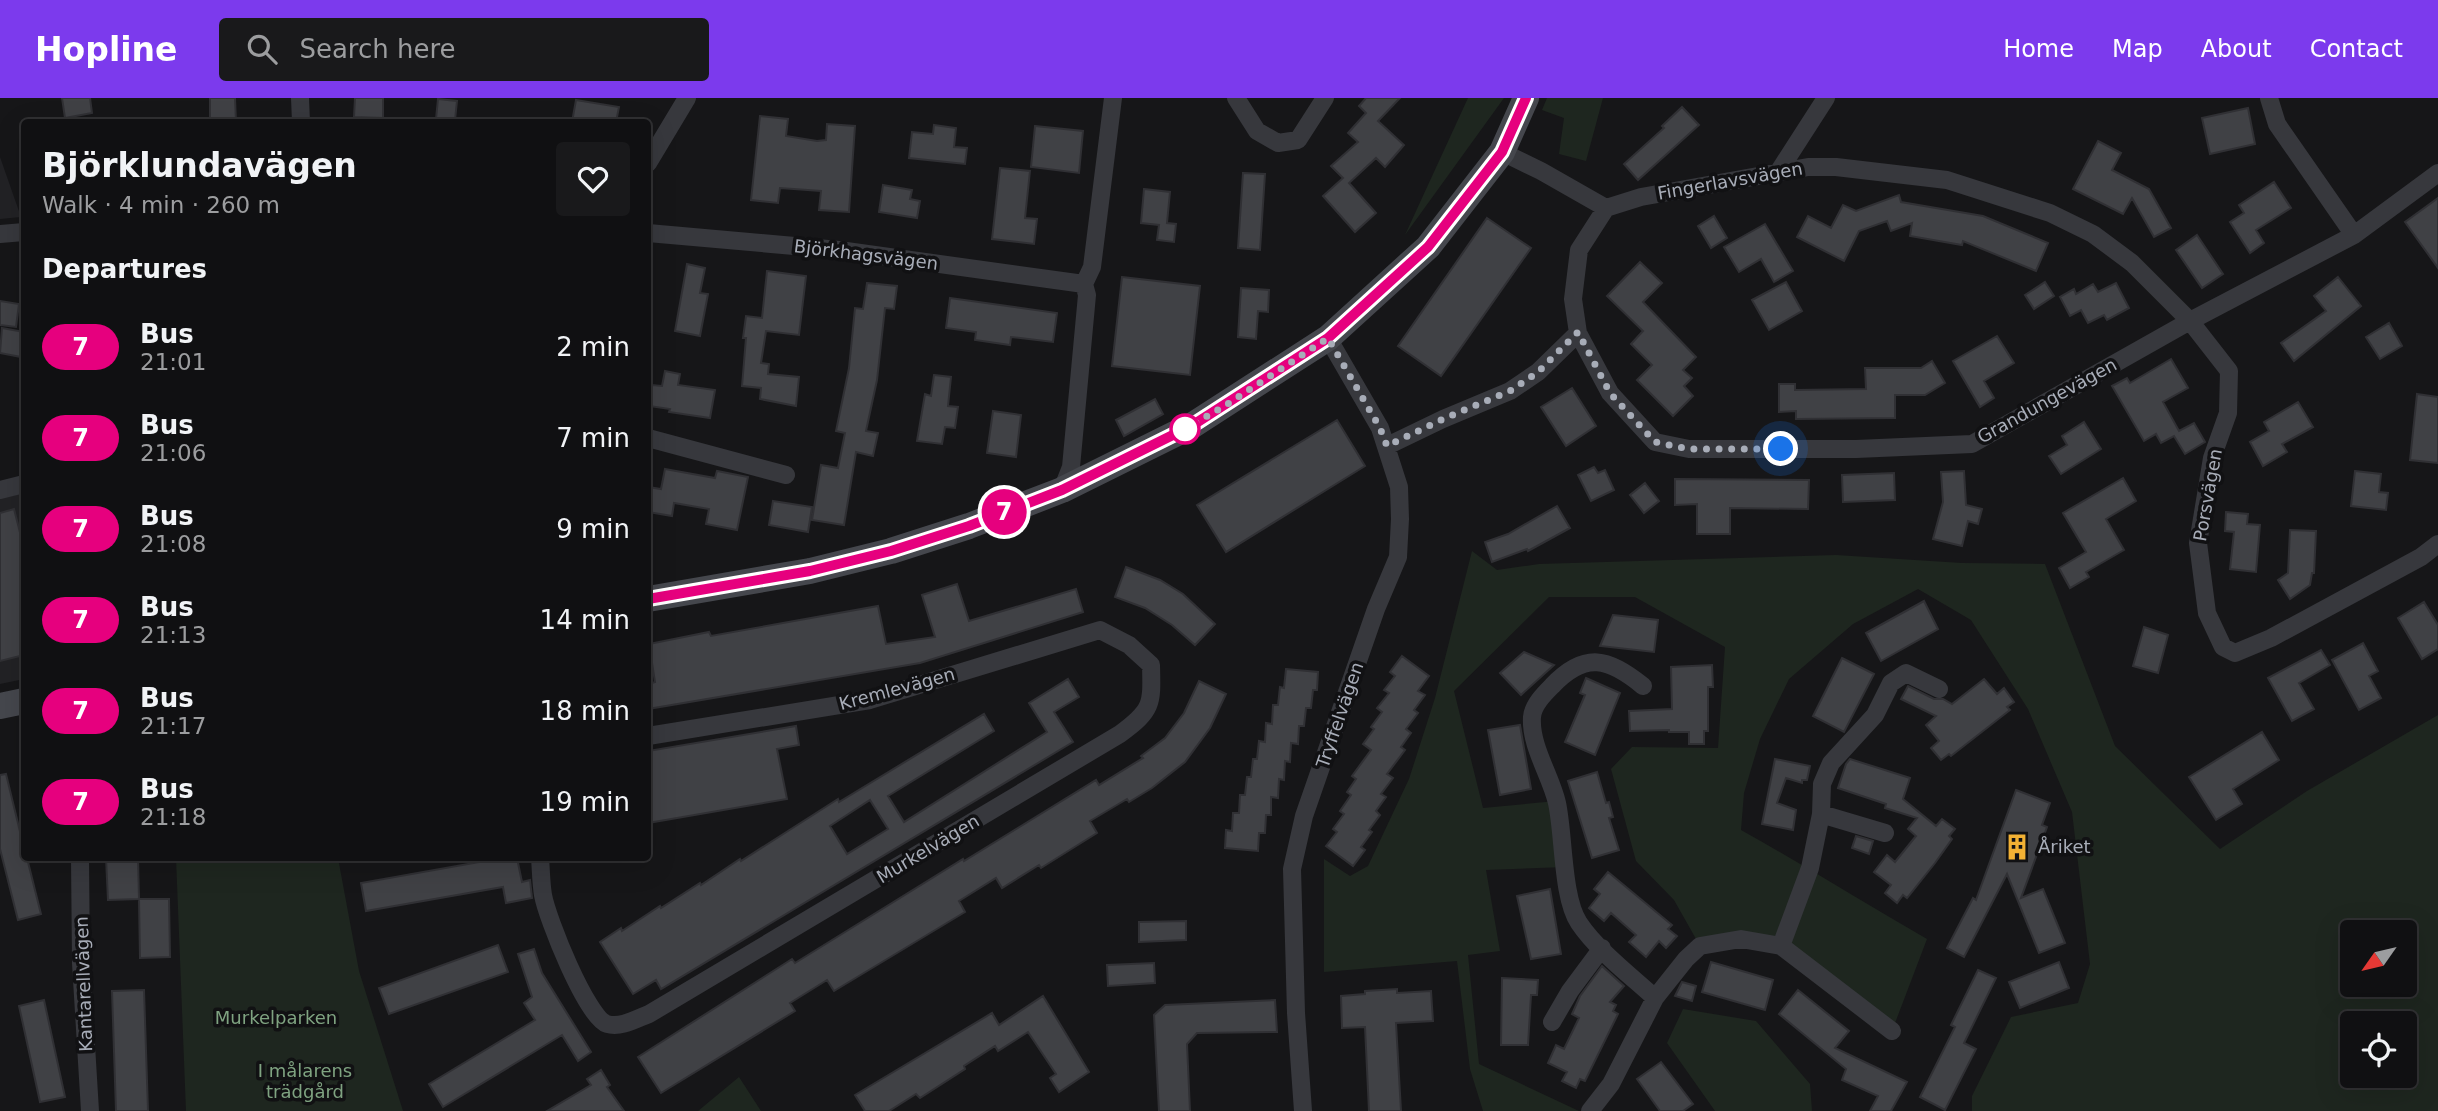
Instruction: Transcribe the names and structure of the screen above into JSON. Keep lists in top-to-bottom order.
{
  "streets": {
    "street": [
      "Fingerlavsvägen",
      "Björkhagsvägen",
      "Grandungevägen",
      "Porsvägen",
      "Kremlevägen",
      "Tryffelvägen",
      "Murkelvägen",
      "Kantarellvägen"
    ]
  },
  "crossings": [
    ["Fingerlavsvägen", "Grandungevägen"],
    ["Fingerlavsvägen", "Porsvägen"],
    ["Grandungevägen", "Porsvägen"],
    ["Kremlevägen", "Murkelvägen"]
  ],
  "parks": ["Murkelparken", "I målarens trädgård"],
  "places": {
    "building": ["Åriket"]
  },
  "lines": ["bus line 7"],
  "north": "bottom left",
  "page": {
    "header": "Hopline",
    "search": "Search here",
    "nav": [
      "Home",
      "Map",
      "About",
      "Contact"
    ],
    "on_map": "7",
    "heading": [
      ["Björklundavägen", "Walk · 4 min · 260 m"],
      "Departures"
    ],
    "list": [
      {
        "mark": "7",
        "name": "Bus",
        "note": "21:01",
        "value": "2 min"
      },
      {
        "mark": "7",
        "name": "Bus",
        "note": "21:06",
        "value": "7 min"
      },
      {
        "mark": "7",
        "name": "Bus",
        "note": "21:08",
        "value": "9 min"
      },
      {
        "mark": "7",
        "name": "Bus",
        "note": "21:13",
        "value": "14 min"
      },
      {
        "mark": "7",
        "name": "Bus",
        "note": "21:17",
        "value": "18 min"
      },
      {
        "mark": "7",
        "name": "Bus",
        "note": "21:18",
        "value": "19 min"
      }
    ]
  }
}
